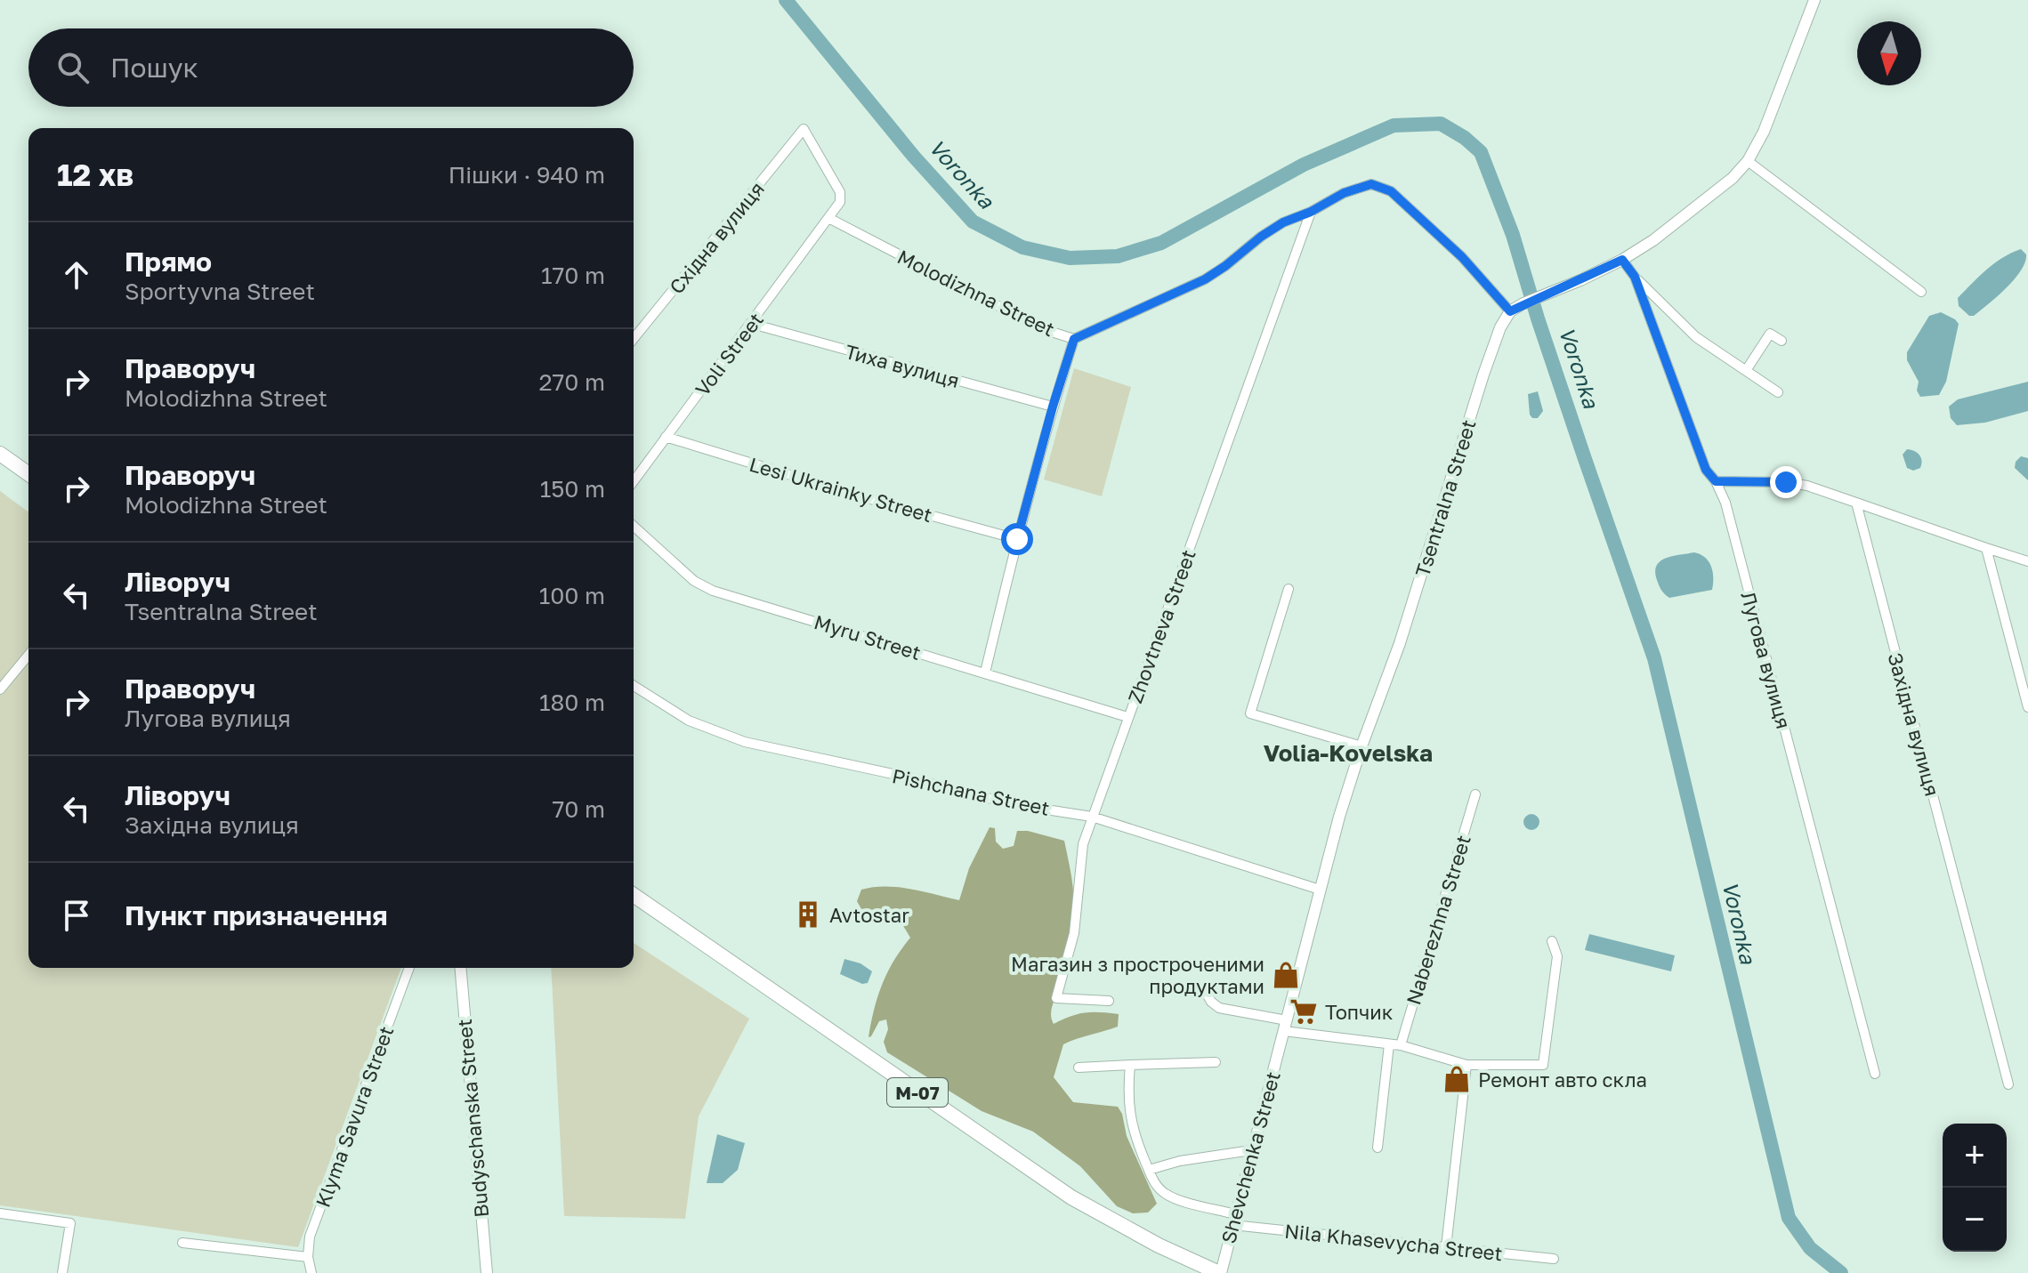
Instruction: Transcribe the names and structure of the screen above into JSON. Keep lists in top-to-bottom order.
{
  "streets": {
    "highway": ["М-07"],
    "street": [
      "Східна вулиця",
      "Molodizhna Street",
      "Voli Street",
      "Тиха вулиця",
      "Lesi Ukrainky Street",
      "Tsentralna Street",
      "Zhovtneva Street",
      "Myru Street",
      "Лугова вулиця",
      "Західна вулиця",
      "Pishchana Street",
      "Naberezhna Street",
      "Klyma Savura Street",
      "Budyschanska Street",
      "Shevchenka Street",
      "Nila Khasevycha Street"
    ]
  },
  "crossings": [
    ["Східна вулиця", "Molodizhna Street"],
    ["Східна вулиця", "Voli Street"],
    ["Molodizhna Street", "Voli Street"],
    ["Molodizhna Street", "Tsentralna Street"],
    ["Molodizhna Street", "Zhovtneva Street"],
    ["Voli Street", "Тиха вулиця"],
    ["Voli Street", "Lesi Ukrainky Street"],
    ["Tsentralna Street", "Pishchana Street"],
    ["Tsentralna Street", "Shevchenka Street"],
    ["Zhovtneva Street", "Myru Street"],
    ["Zhovtneva Street", "Pishchana Street"],
    ["М-07", "Shevchenka Street"],
    ["Shevchenka Street", "Nila Khasevycha Street"]
  ],
  "districts": ["Volia-Kovelska"],
  "water": ["Voronka"],
  "places": {
    "building": ["Avtostar"],
    "shop": ["Магазин з простроченими продуктами", "Ремонт авто скла"],
    "supermarket": ["Топчик"]
  },
  "north": "bottom",
  "page": {
    "search": "Пошук",
    "heading": ["12 хв", "Пішки · 940 m"],
    "list": [
      ["Прямо", "Sportyvna Street", "170 m"],
      ["Праворуч", "Molodizhna Street", "270 m"],
      ["Праворуч", "Molodizhna Street", "150 m"],
      ["Ліворуч", "Tsentralna Street", "100 m"],
      ["Праворуч", "Лугова вулиця", "180 m"],
      ["Ліворуч", "Західна вулиця", "70 m"],
      "Пункт призначення"
    ],
    "map_buttons": ["+", "−"]
  }
}
